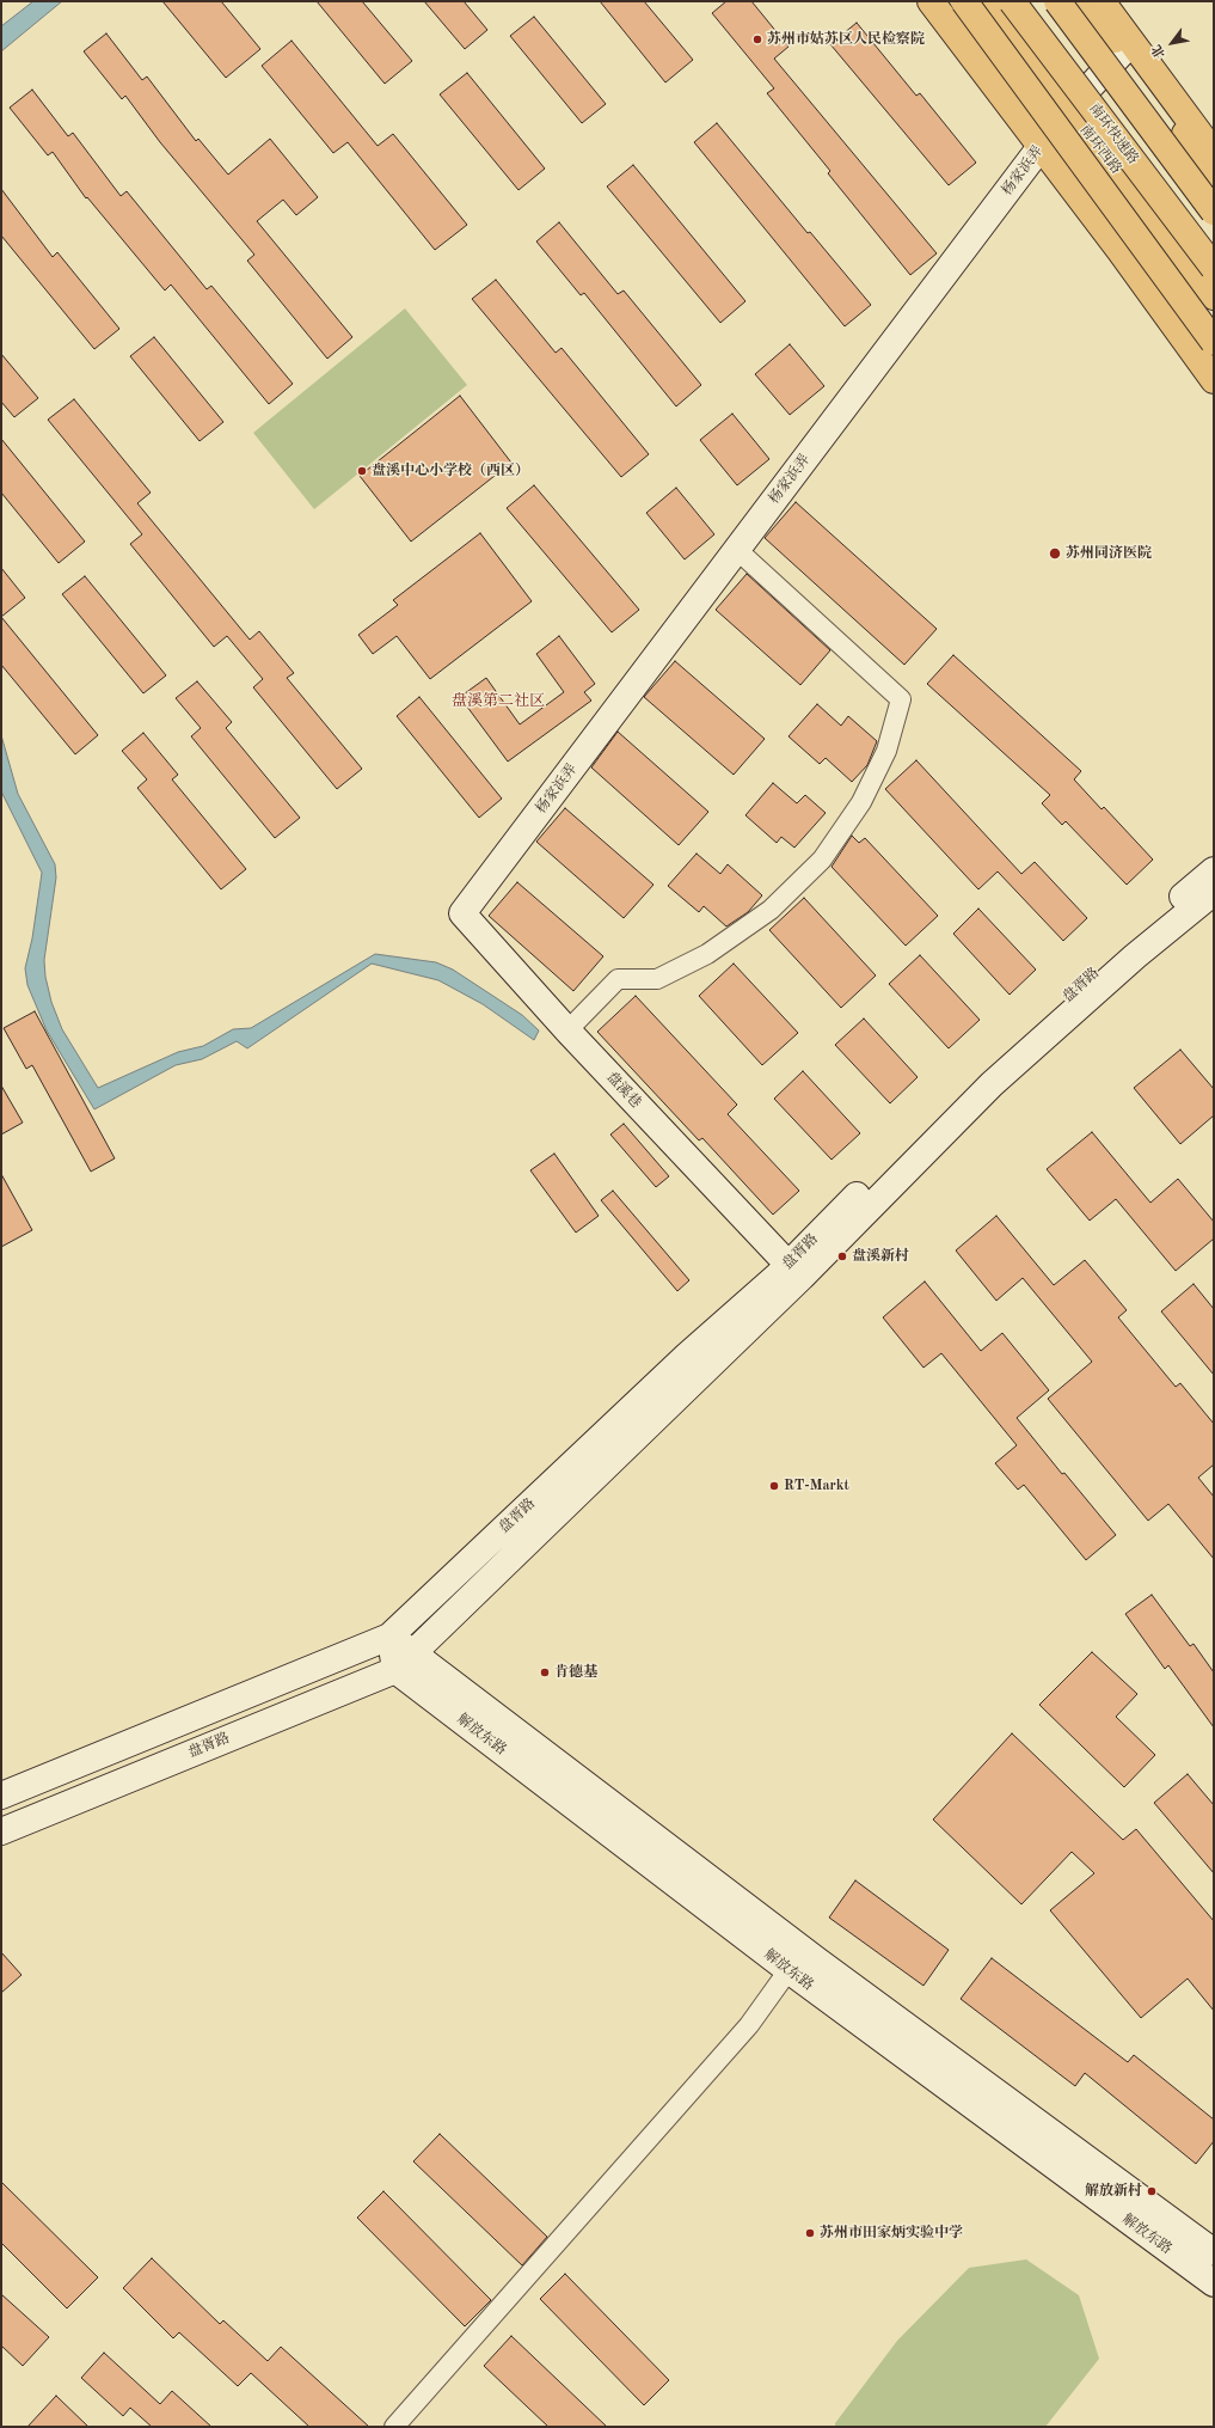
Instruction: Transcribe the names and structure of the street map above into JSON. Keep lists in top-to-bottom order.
{
  "streets": {
    "main road": [
      "南环快速路",
      "南环西路",
      "杨家浜弄",
      "盘胥路",
      "盘溪巷",
      "解放东路"
    ]
  },
  "crossings": [
    ["南环西路", "杨家浜弄"],
    ["杨家浜弄", "盘溪巷"],
    ["盘胥路", "盘溪巷"],
    ["盘胥路", "解放东路"]
  ],
  "districts": ["盘溪第二社区"],
  "places": [
    "苏州市姑苏区人民检察院",
    "盘溪中心小学校（西区）",
    "苏州同济医院",
    "盘溪新村",
    "RT-Markt",
    "肯德基",
    "解放新村",
    "苏州市田家炳实验中学"
  ],
  "north": "bottom left"
}
